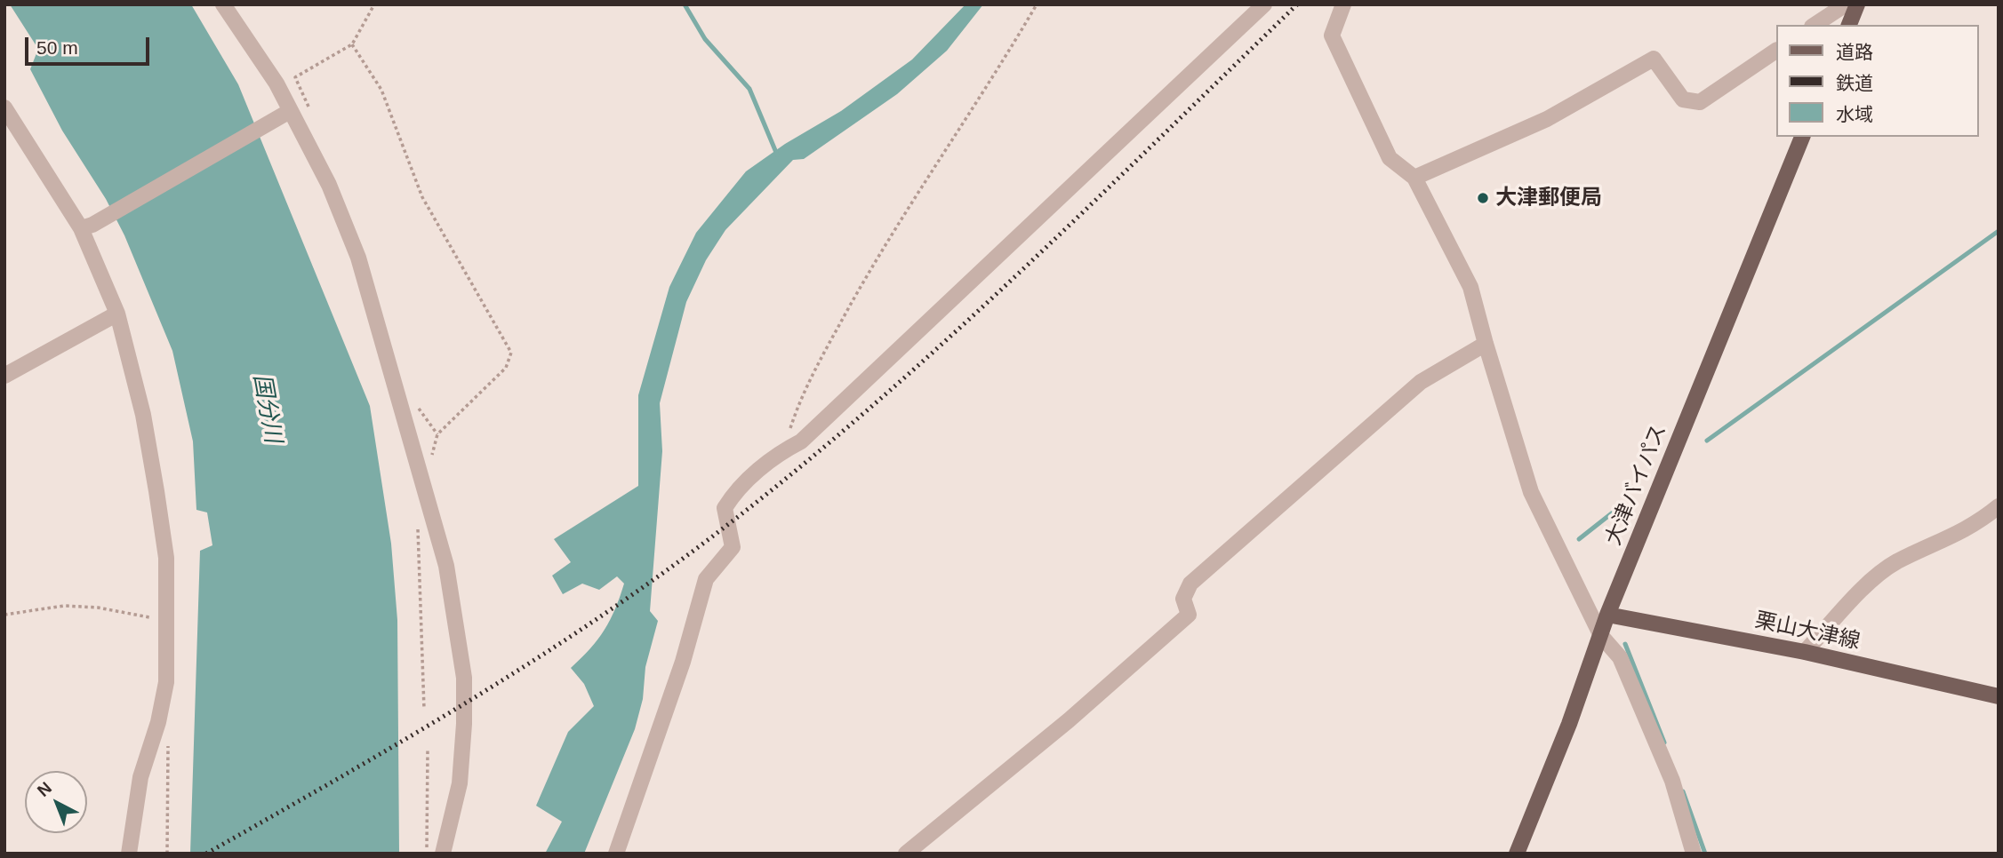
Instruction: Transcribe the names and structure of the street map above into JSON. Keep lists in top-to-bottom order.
{
  "streets": {
    "main road": ["大津バイパス", "栗山大津線"]
  },
  "crossings": [
    ["大津バイパス", "栗山大津線"]
  ],
  "water": ["国分川"],
  "places": ["大津郵便局"],
  "legend": ["道路", "鉄道", "水域"],
  "scale_bar": "50 m",
  "north": "top left"
}
